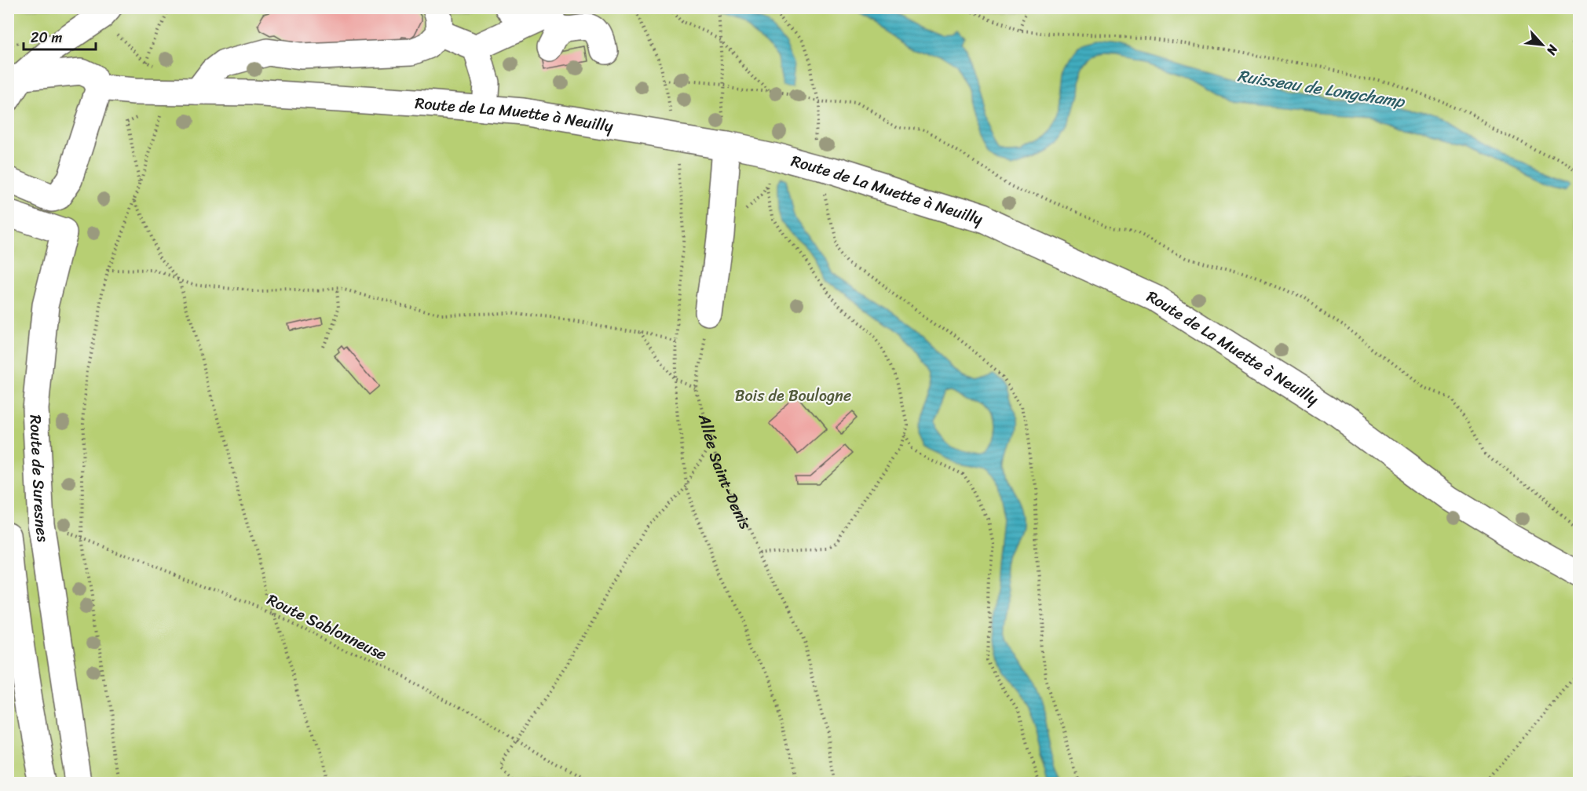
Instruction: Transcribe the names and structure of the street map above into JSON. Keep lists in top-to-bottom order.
{
  "streets": {
    "street": ["Route de La Muette à Neuilly", "Route de Suresnes"],
    "path": ["Allée Saint-Denis", "Route Sablonneuse"]
  },
  "crossings": [
    ["Route de Suresnes", "Route Sablonneuse"]
  ],
  "water": ["Ruisseau de Longchamp"],
  "parks": ["Bois de Boulogne"],
  "scale_bar": "20 m",
  "north": "bottom right"
}
